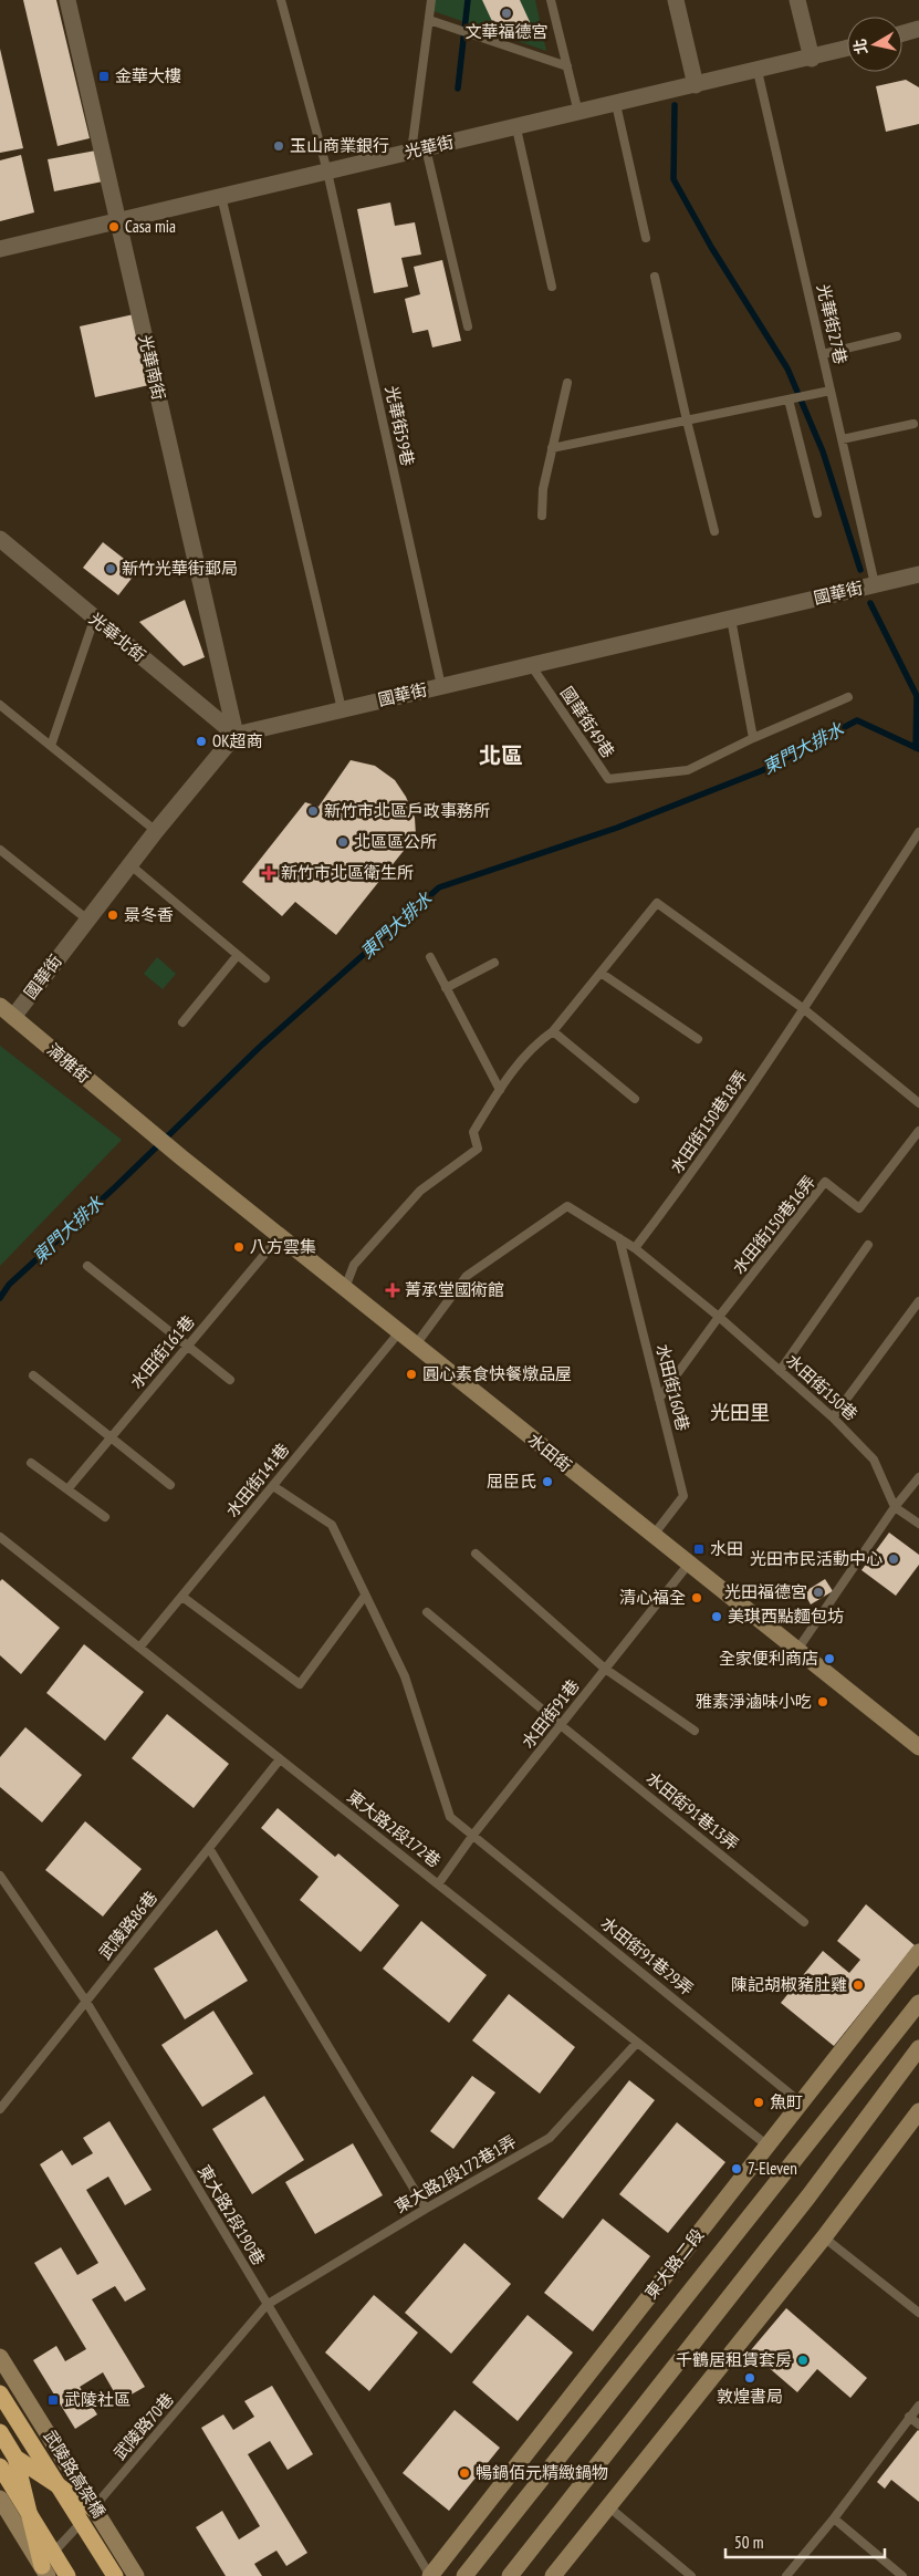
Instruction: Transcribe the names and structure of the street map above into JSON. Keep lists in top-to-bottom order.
{
  "streets": {
    "highway": ["武陵路高架橋"],
    "street": [
      "光華街",
      "光華南街",
      "國華街",
      "光華北街",
      "湳雅街",
      "水田街",
      "東大路二段"
    ],
    "lane": [
      "光華街27巷",
      "光華街59巷",
      "國華街49巷",
      "水田街150巷18弄",
      "水田街150巷16弄",
      "水田街161巷",
      "水田街160巷",
      "水田街150巷",
      "水田街141巷",
      "水田街91巷",
      "水田街91巷13弄",
      "東大路2段172巷",
      "武陵路86巷",
      "水田街91巷29弄",
      "東大路2段172巷1弄",
      "東大路2段190巷",
      "武陵路70巷"
    ]
  },
  "crossings": [
    ["光華街", "光華街27巷"],
    ["光華街", "光華南街"],
    ["光華街", "光華街59巷"],
    ["光華街27巷", "國華街"],
    ["光華南街", "國華街"],
    ["光華南街", "光華北街"],
    ["光華街59巷", "國華街"],
    ["國華街", "光華北街"],
    ["國華街", "國華街49巷"],
    ["國華街", "湳雅街"],
    ["湳雅街", "水田街"],
    ["水田街150巷18弄", "水田街150巷"],
    ["水田街150巷16弄", "水田街150巷"],
    ["水田街161巷", "水田街"],
    ["水田街160巷", "水田街150巷"],
    ["水田街160巷", "水田街"],
    ["水田街150巷", "水田街"],
    ["水田街", "水田街141巷"],
    ["水田街", "水田街91巷"],
    ["水田街141巷", "東大路2段172巷"],
    ["水田街141巷", "水田街91巷29弄"],
    ["水田街91巷", "水田街91巷13弄"],
    ["水田街91巷", "東大路2段172巷"],
    ["水田街91巷", "水田街91巷29弄"],
    ["東大路2段172巷", "武陵路86巷"],
    ["東大路2段172巷", "東大路2段172巷1弄"],
    ["東大路2段172巷", "東大路二段"],
    ["武陵路86巷", "東大路2段190巷"],
    ["水田街91巷29弄", "東大路二段"],
    ["東大路2段172巷1弄", "東大路2段190巷"],
    ["東大路2段172巷1弄", "武陵路70巷"],
    ["東大路2段190巷", "東大路二段"],
    ["東大路2段190巷", "武陵路70巷"]
  ],
  "districts": ["北區", "光田里"],
  "water": ["東門大排水"],
  "places": {
    "other": [
      "文華福德宮",
      "玉山商業銀行",
      "Casa mia",
      "新竹光華街郵局",
      "OK超商",
      "新竹市北區戶政事務所",
      "北區區公所",
      "景冬香",
      "八方雲集",
      "圓心素食快餐燉品屋",
      "屈臣氏",
      "光田市民活動中心",
      "光田福德宮",
      "清心福全",
      "美琪西點麵包坊",
      "全家便利商店",
      "雅素淨滷味小吃",
      "陳記胡椒豬肚雞",
      "魚町",
      "7-Eleven",
      "千鶴居租賃套房",
      "敦煌書局",
      "暢鍋佰元精緻鍋物"
    ],
    "transit": ["金華大樓", "水田", "武陵社區"],
    "health": ["新竹市北區衛生所", "菁承堂國術館"]
  },
  "scale_bar": "50 m",
  "north": "left"
}
